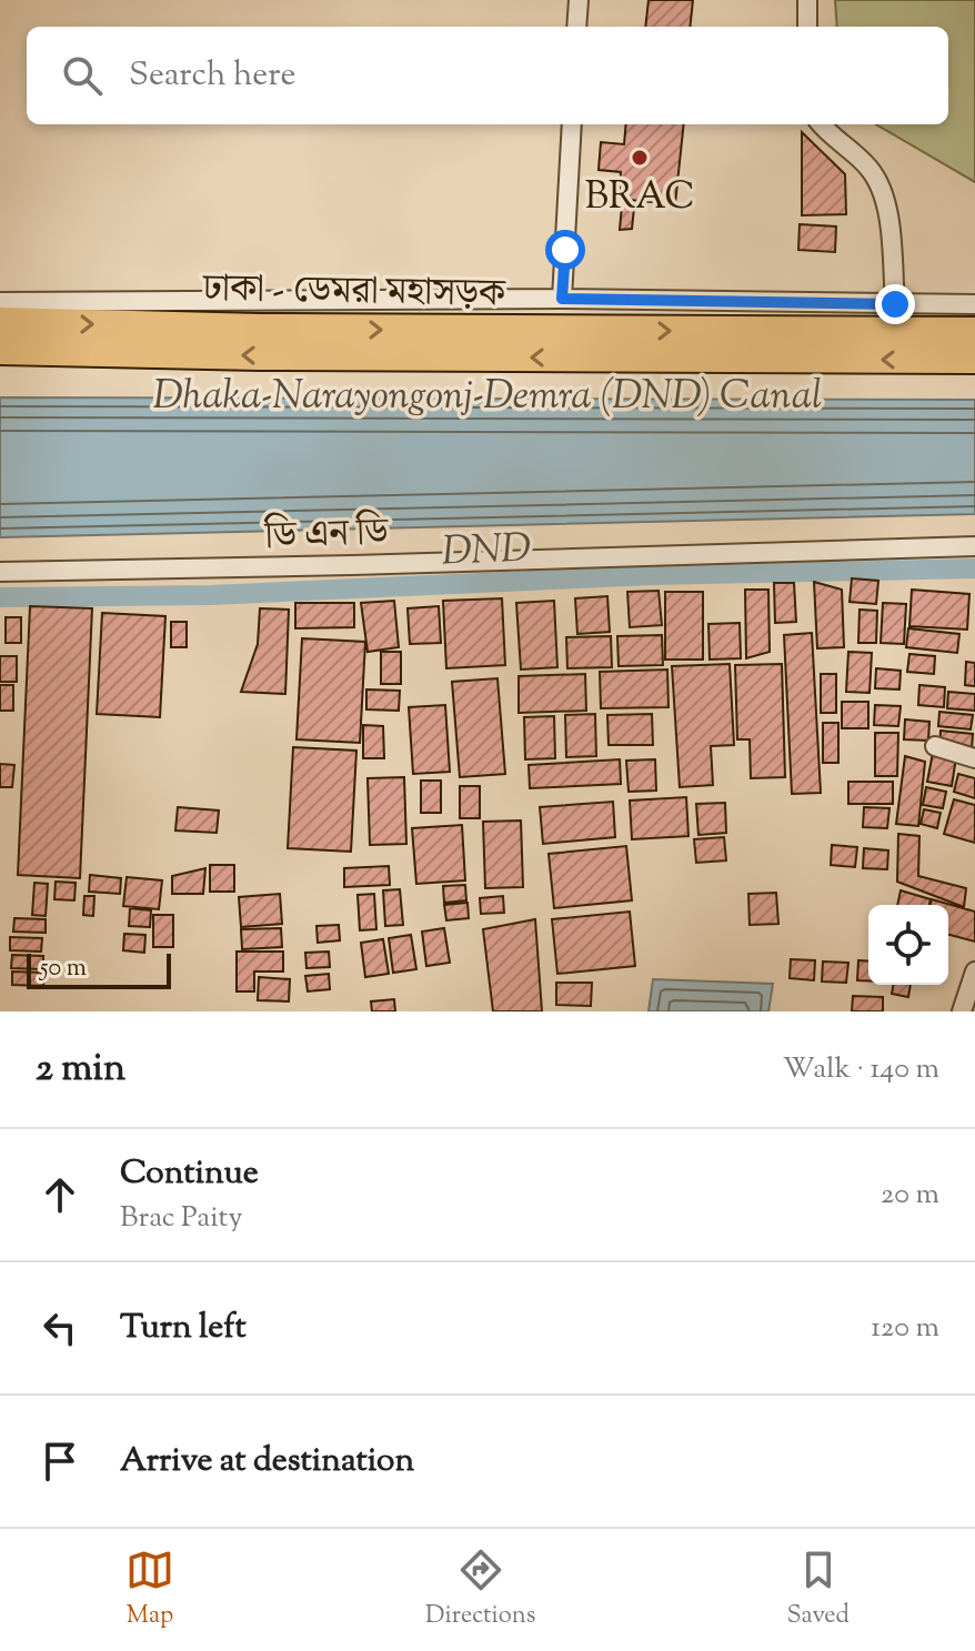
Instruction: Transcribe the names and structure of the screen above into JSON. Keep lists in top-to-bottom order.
{
  "streets": {
    "main road": ["ঢাকা - ডেমরা মহাসড়ক"],
    "street": ["ডি এন ডি"]
  },
  "water": ["Dhaka-Narayongonj-Demra (DND) Canal", "DND"],
  "places": ["BRAC"],
  "scale_bar": "50 m",
  "page": {
    "search": "Search here",
    "scale": "50 m",
    "heading": ["2 min", "Walk · 140 m"],
    "list": [
      ["Continue", "Brac Paity", "20 m"],
      ["Turn left", "120 m"],
      "Arrive at destination"
    ],
    "nav": ["Map", "Directions", "Saved"]
  }
}
